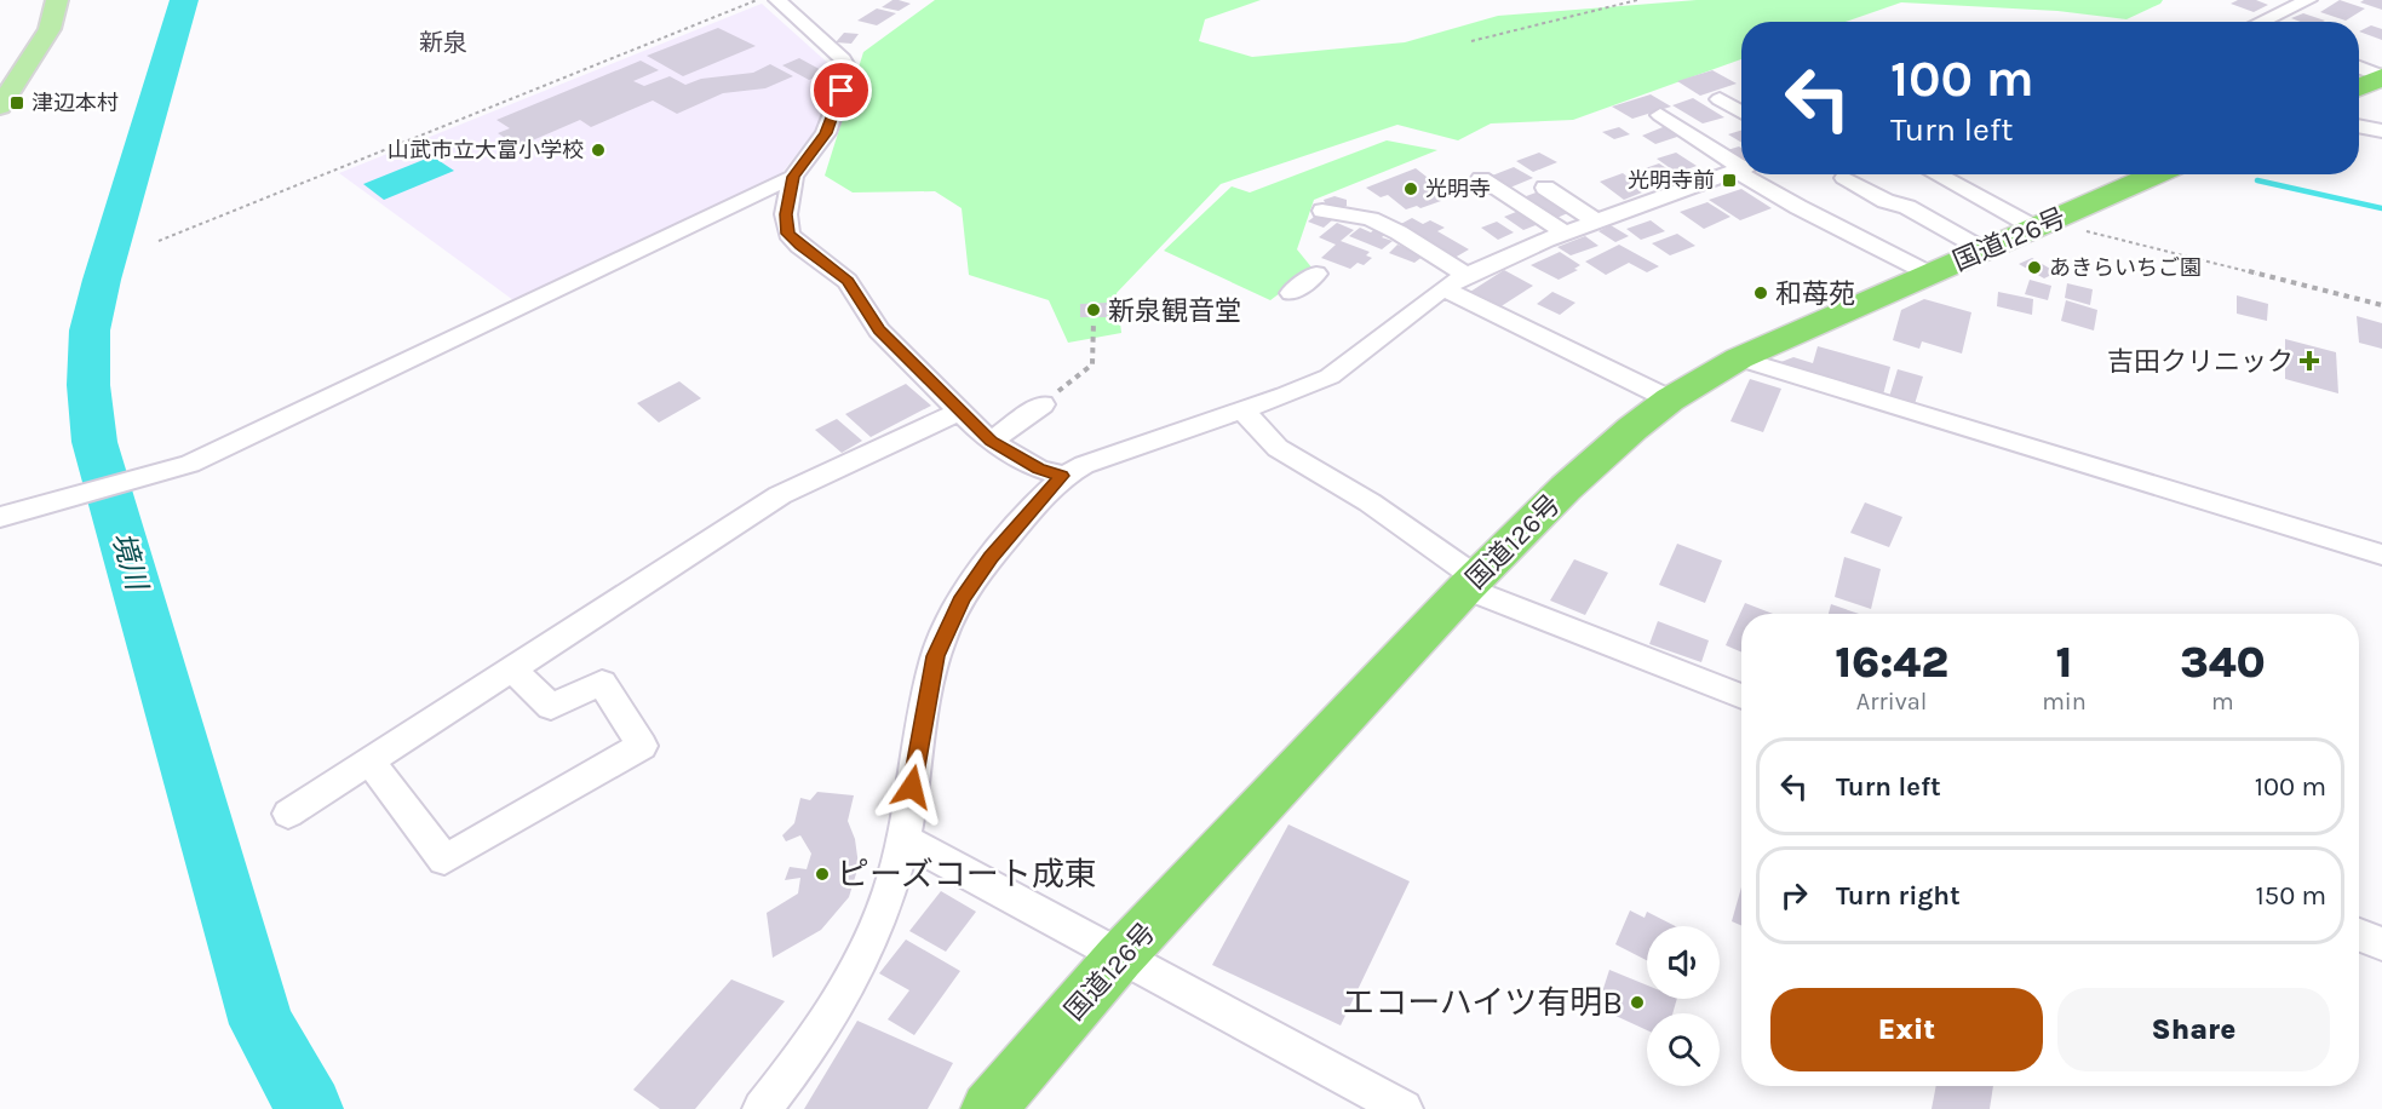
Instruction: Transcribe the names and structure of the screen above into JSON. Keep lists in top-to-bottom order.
{
  "streets": {
    "highway": ["国道126号"]
  },
  "districts": ["新泉"],
  "water": ["境川"],
  "places": {
    "transit": ["津辺本村", "光明寺前"],
    "other": [
      "山武市立大富小学校",
      "光明寺",
      "あきらいちご園",
      "和苺苑",
      "新泉観音堂",
      "ピーズコート成東",
      "エコーハイツ有明B"
    ],
    "health": ["吉田クリニック"]
  },
  "page": {
    "turn": ["100 m", "Turn left"],
    "eta": [
      "16:42",
      "Arrival",
      "1",
      "min",
      "340",
      "m"
    ],
    "list": [
      {
        "name": "Turn left",
        "value": "100 m"
      },
      {
        "name": "Turn right",
        "value": "150 m"
      }
    ],
    "buttons": ["Exit", "Share"]
  }
}
